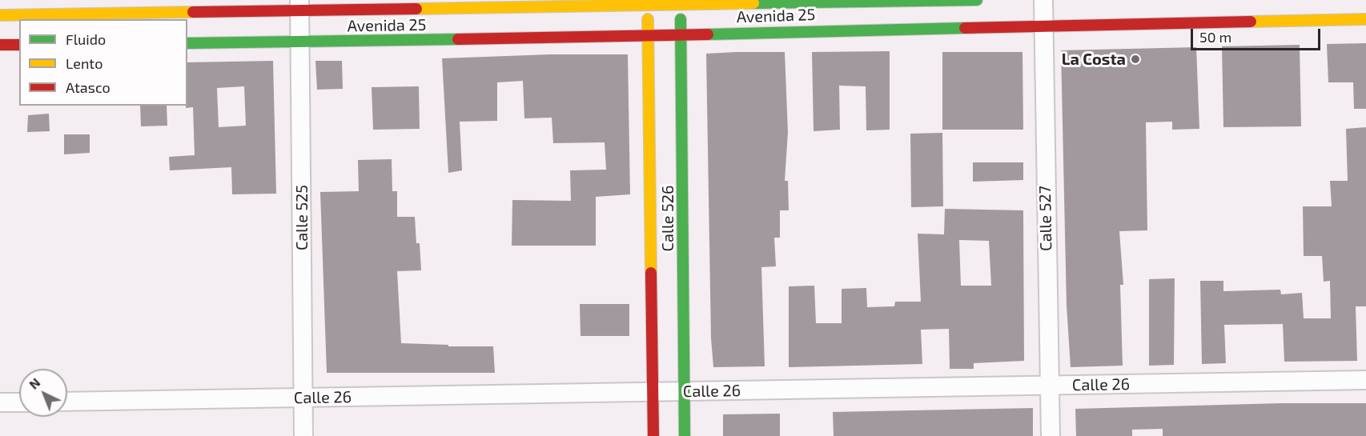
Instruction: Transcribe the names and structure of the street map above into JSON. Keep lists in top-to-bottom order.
{
  "streets": {
    "main road": ["Avenida 25", "Calle 526"],
    "street": ["Calle 525", "Calle 527", "Calle 26"]
  },
  "crossings": [
    ["Avenida 25", "Calle 525"],
    ["Avenida 25", "Calle 526"],
    ["Avenida 25", "Calle 527"],
    ["Calle 525", "Calle 26"],
    ["Calle 526", "Calle 26"],
    ["Calle 527", "Calle 26"]
  ],
  "places": ["La Costa"],
  "legend": ["Fluido", "Lento", "Atasco"],
  "scale_bar": "50 m",
  "north": "top left"
}
